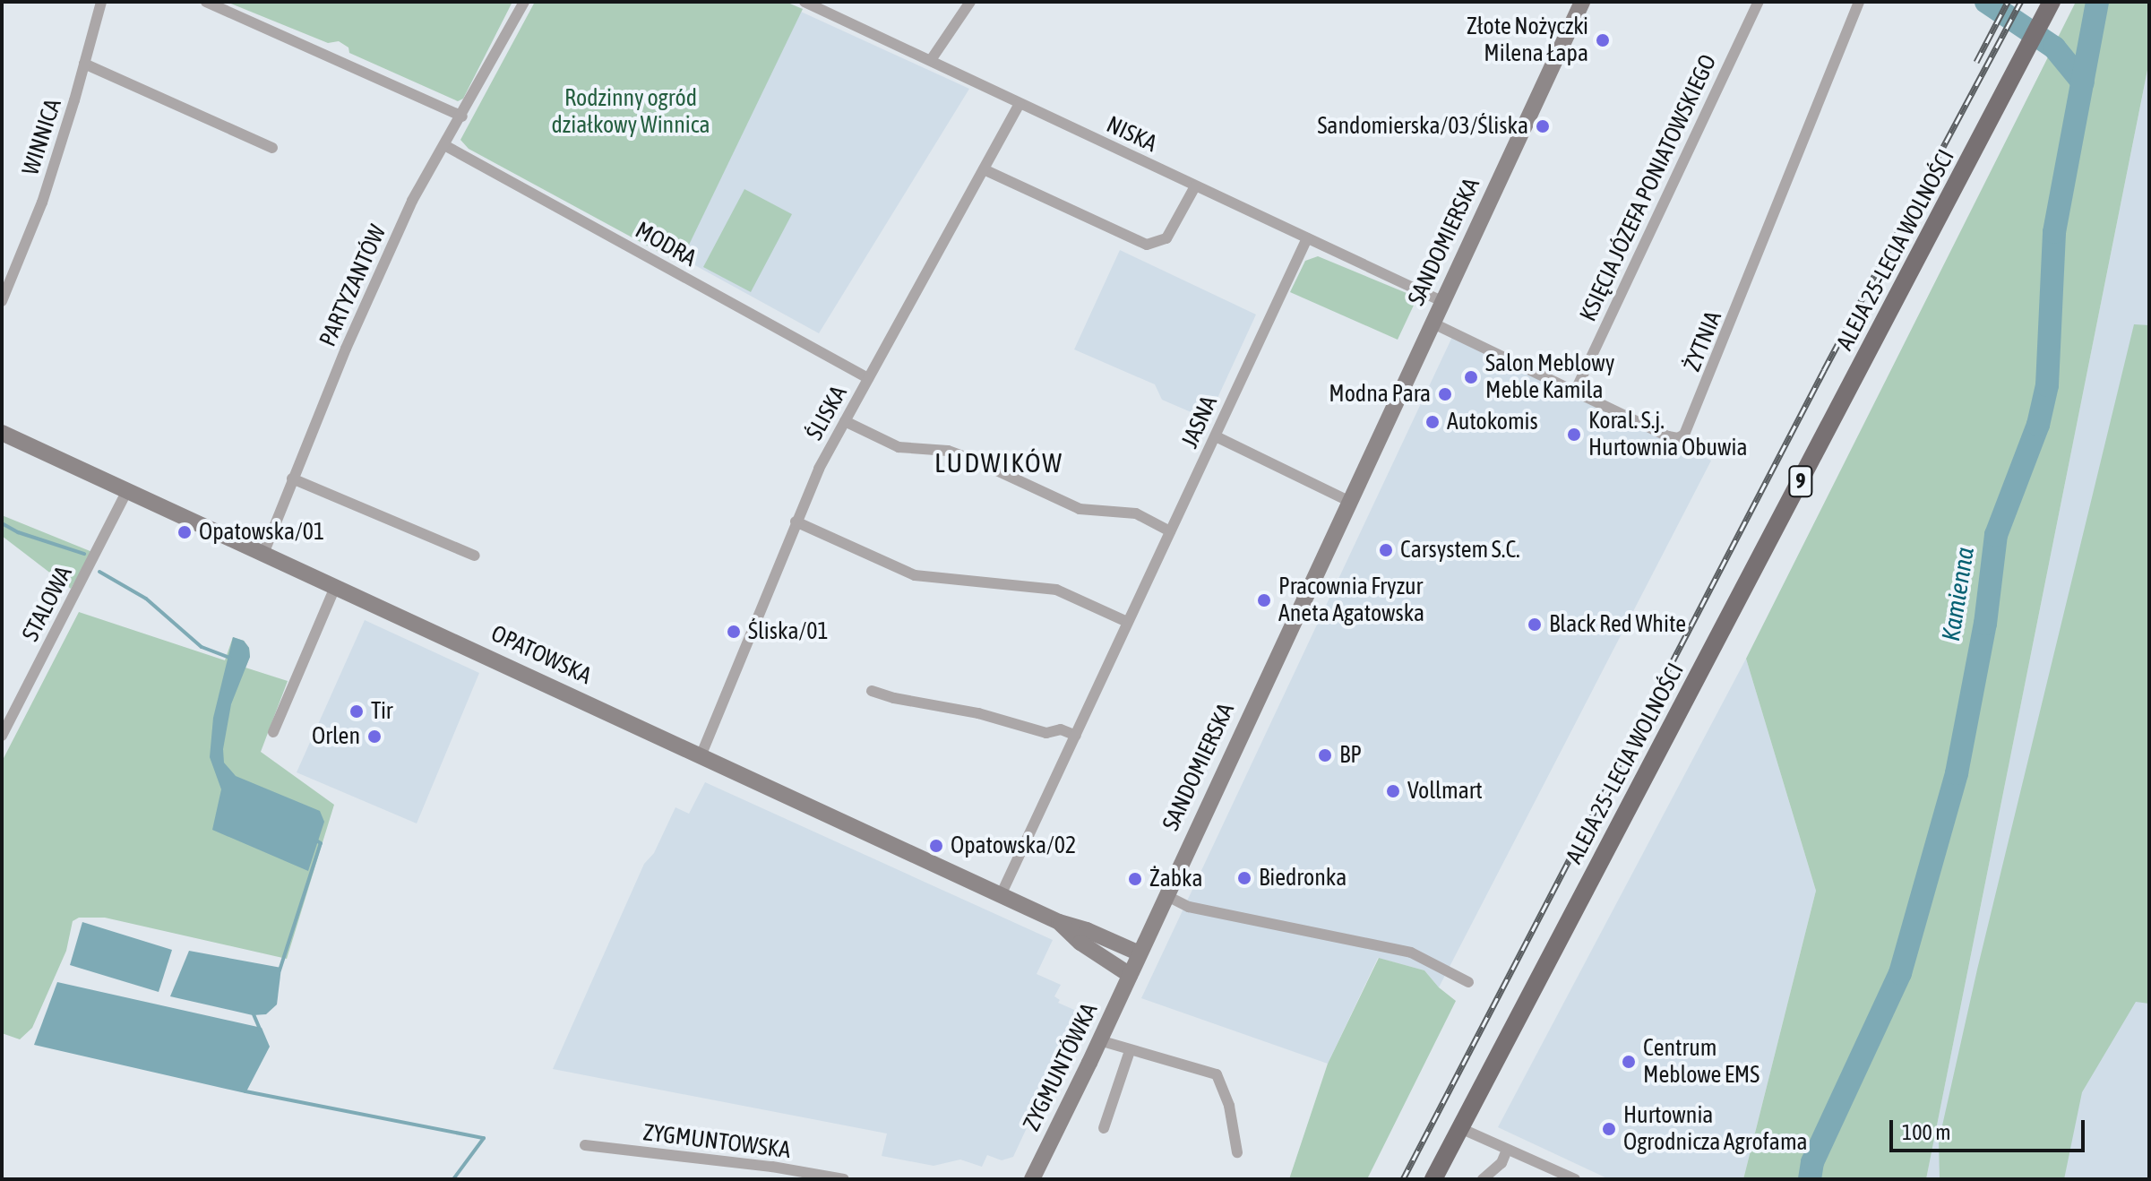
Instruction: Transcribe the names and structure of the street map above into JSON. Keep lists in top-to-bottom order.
{
  "streets": {
    "main road": ["ALEJA 25-LECIA WOLNOŚCI", "9"],
    "street": [
      "NISKA",
      "WINNICA",
      "KSIĘCIA JÓZEFA PONIATOWSKIEGO",
      "SANDOMIERSKA",
      "MODRA",
      "PARTYZANTÓW",
      "ŻYTNIA",
      "ŚLISKA",
      "JASNA",
      "STALOWA",
      "OPATOWSKA",
      "ZYGMUNTÓWKA",
      "ZYGMUNTOWSKA"
    ]
  },
  "crossings": [
    ["NISKA", "SANDOMIERSKA"],
    ["NISKA", "ŚLISKA"],
    ["NISKA", "JASNA"],
    ["KSIĘCIA JÓZEFA PONIATOWSKIEGO", "ŻYTNIA"],
    ["SANDOMIERSKA", "ŻYTNIA"],
    ["SANDOMIERSKA", "OPATOWSKA"],
    ["SANDOMIERSKA", "ZYGMUNTÓWKA"],
    ["MODRA", "PARTYZANTÓW"],
    ["MODRA", "ŚLISKA"],
    ["PARTYZANTÓW", "OPATOWSKA"],
    ["ŚLISKA", "OPATOWSKA"],
    ["JASNA", "OPATOWSKA"],
    ["STALOWA", "OPATOWSKA"],
    ["OPATOWSKA", "ZYGMUNTÓWKA"]
  ],
  "districts": ["LUDWIKÓW"],
  "water": ["Kamienna"],
  "parks": ["Rodzinny ogród działkowy Winnica"],
  "places": [
    "Złote Nożyczki Milena Łapa",
    "Sandomierska/03/Śliska",
    "Salon Meblowy Meble Kamila",
    "Modna Para",
    "Autokomis",
    "Koral. S.j. Hurtownia Obuwia",
    "Opatowska/01",
    "Carsystem S.C.",
    "Pracownia Fryzur Aneta Agatowska",
    "Black Red White",
    "Śliska/01",
    "Tir",
    "Orlen",
    "BP",
    "Vollmart",
    "Opatowska/02",
    "Biedronka",
    "Żabka",
    "Centrum Meblowe EMS",
    "Hurtownia Ogrodnicza Agrofama"
  ],
  "scale_bar": "100 m"
}
